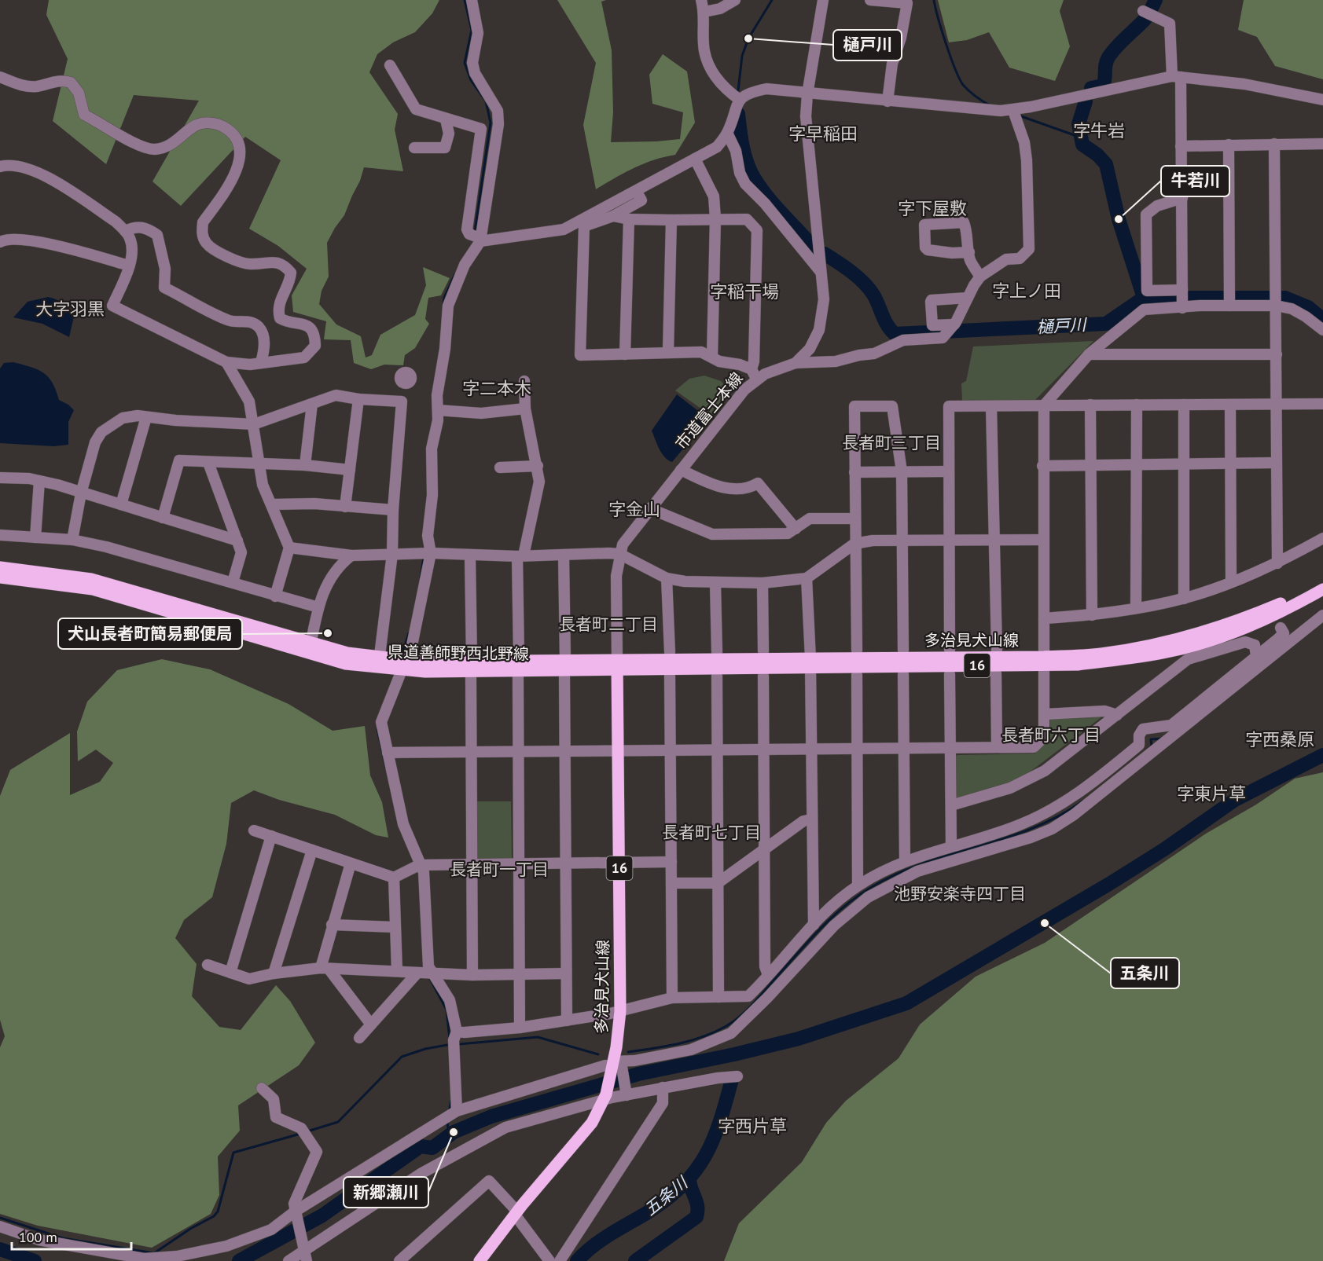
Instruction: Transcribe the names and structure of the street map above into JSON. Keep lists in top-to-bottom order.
{
  "streets": {
    "main road": ["多治見犬山線", "県道善師野西北野線", "16"],
    "street": ["市道富士本線"]
  },
  "crossings": [
    ["市道富士本線", "多治見犬山線"],
    ["市道富士本線", "県道善師野西北野線"],
    ["多治見犬山線", "県道善師野西北野線"]
  ],
  "districts": [
    "字牛岩",
    "字早稲田",
    "字下屋敷",
    "字上ノ田",
    "字稲干場",
    "大字羽黒",
    "字二本木",
    "長者町三丁目",
    "字金山",
    "長者町二丁目",
    "長者町六丁目",
    "字西桑原",
    "字東片草",
    "長者町七丁目",
    "長者町一丁目",
    "池野安楽寺四丁目",
    "字西片草"
  ],
  "water": ["樋戸川", "五条川"],
  "places": [
    "樋戸川",
    "牛若川",
    "犬山長者町簡易郵便局",
    "五条川",
    "新郷瀬川"
  ],
  "scale_bar": "100 m"
}
